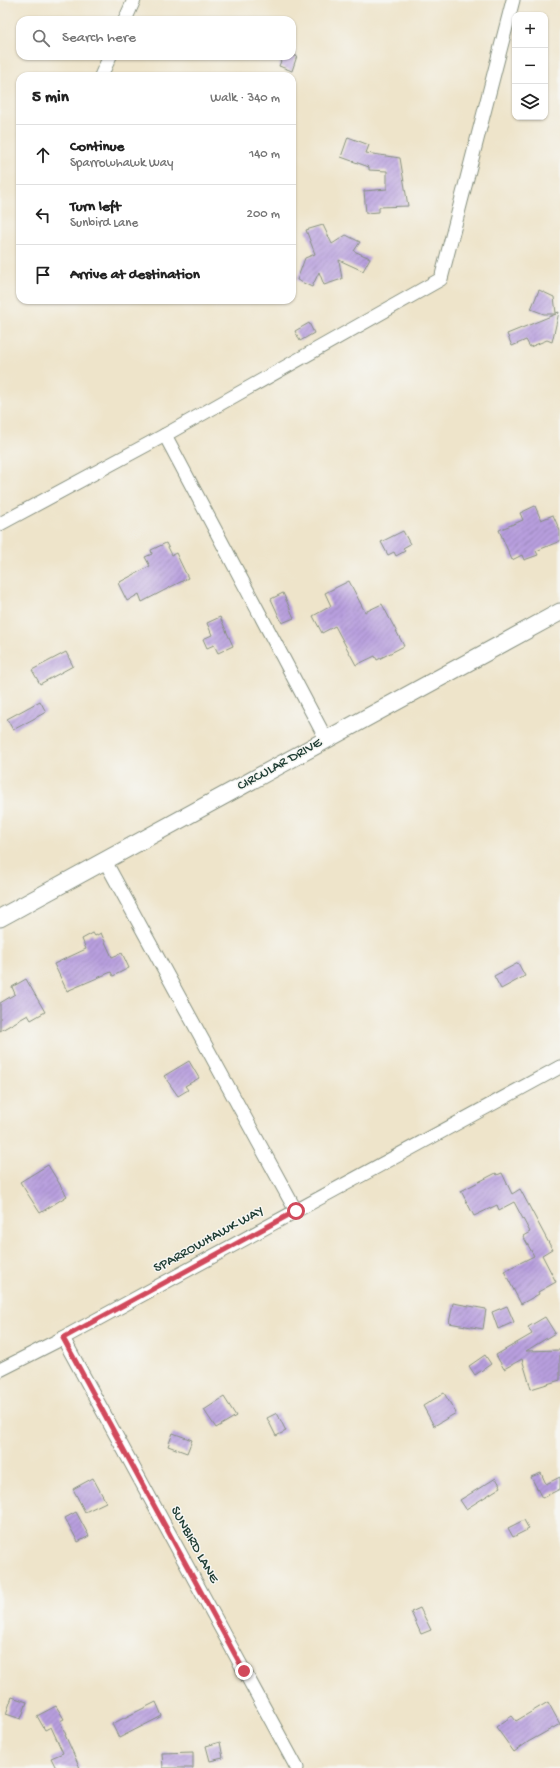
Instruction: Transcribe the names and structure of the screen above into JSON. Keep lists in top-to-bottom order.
{
  "streets": {
    "street": ["CIRCULAR DRIVE", "SPARROWHAWK WAY", "SUNBIRD LANE"]
  },
  "crossings": [
    ["SPARROWHAWK WAY", "SUNBIRD LANE"]
  ],
  "page": {
    "map_buttons": ["+", "−"],
    "search": "Search here",
    "heading": ["5 min", "Walk · 340 m"],
    "list": [
      ["Continue", "Sparrowhawk Way", "140 m"],
      ["Turn left", "Sunbird Lane", "200 m"],
      "Arrive at destination"
    ]
  }
}
